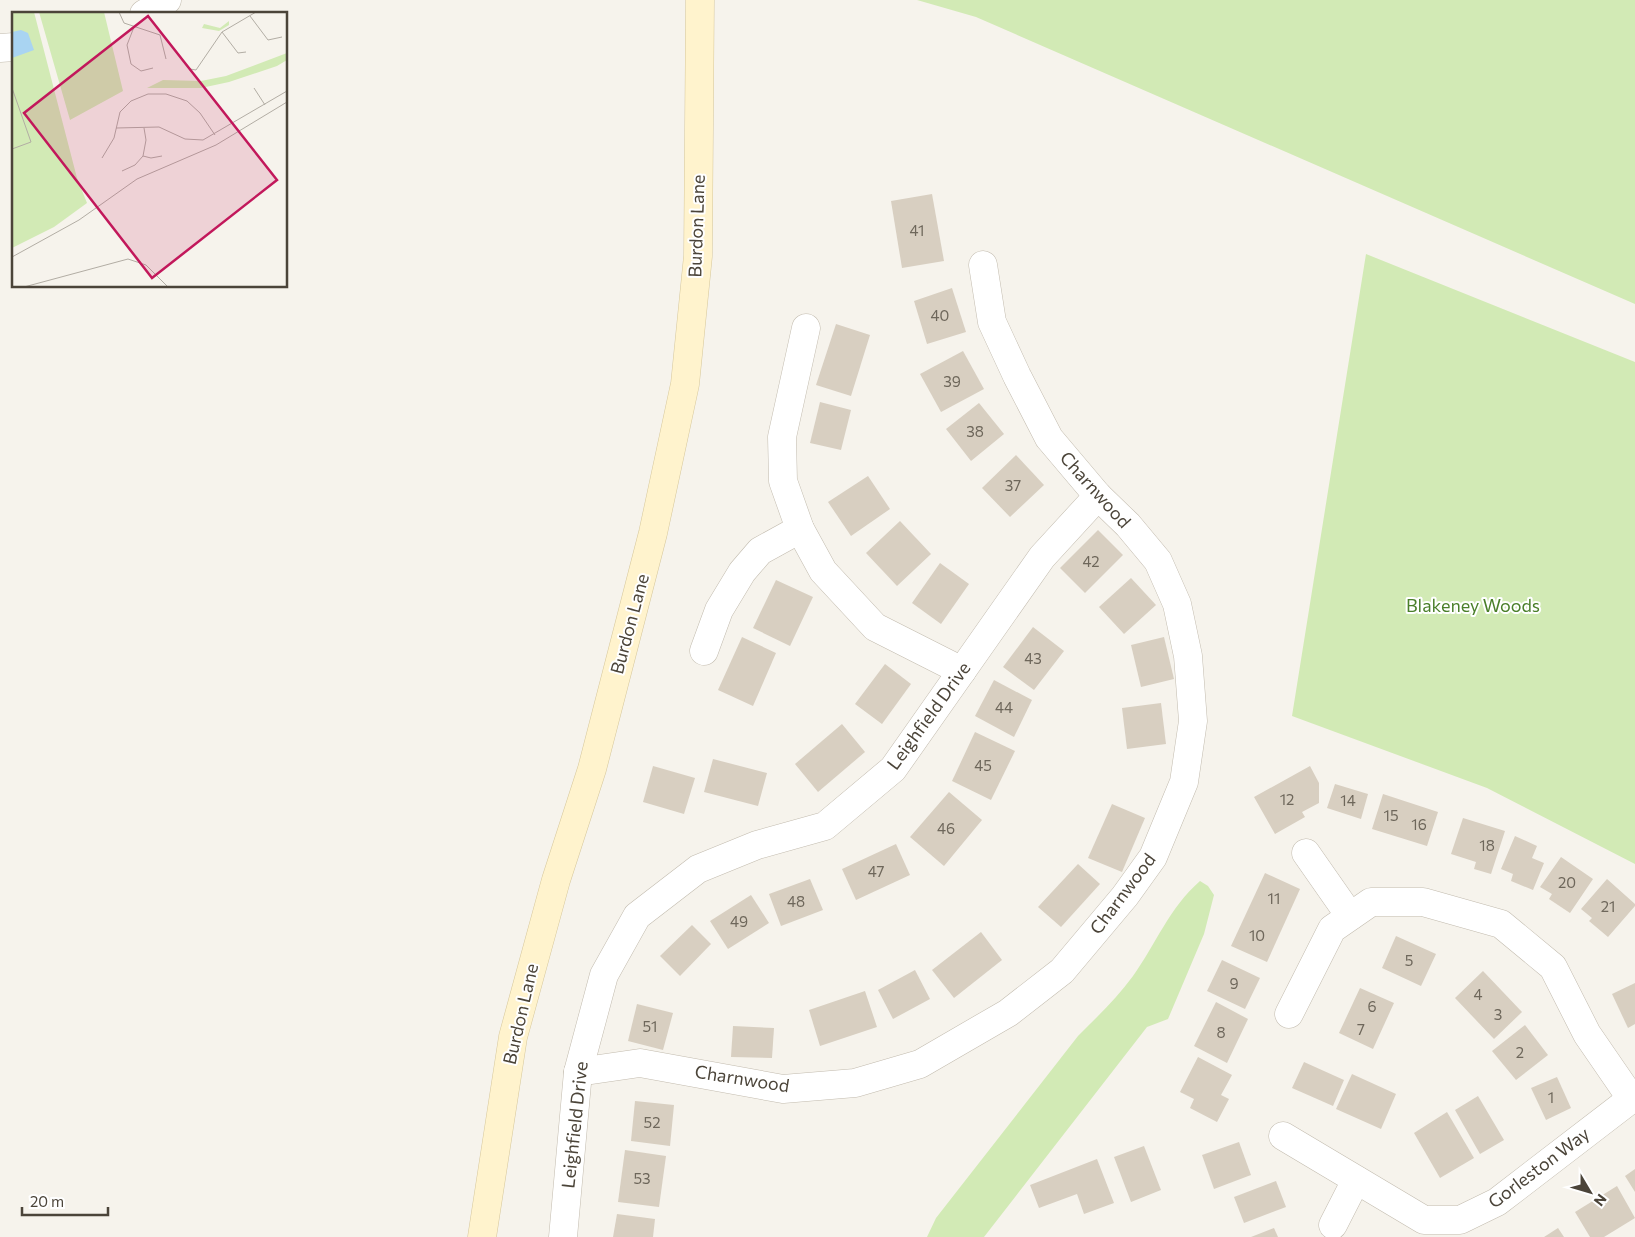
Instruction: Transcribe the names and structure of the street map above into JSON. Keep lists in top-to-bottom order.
{
  "streets": {
    "street": [
      "Burdon Lane",
      "Charnwood",
      "Leighfield Drive",
      "Gorleston Way"
    ]
  },
  "crossings": [
    ["Charnwood", "Leighfield Drive"]
  ],
  "parks": ["Blakeney Woods"],
  "house_numbers": [
    "41",
    "40",
    "39",
    "38",
    "37",
    "42",
    "43",
    "44",
    "45",
    "12",
    "14",
    "15",
    "16",
    "46",
    "18",
    "47",
    "20",
    "11",
    "48",
    "21",
    "49",
    "10",
    "5",
    "9",
    "4",
    "6",
    "3",
    "51",
    "7",
    "8",
    "2",
    "1",
    "52",
    "53"
  ],
  "scale_bar": "20 m",
  "north": "bottom right"
}
